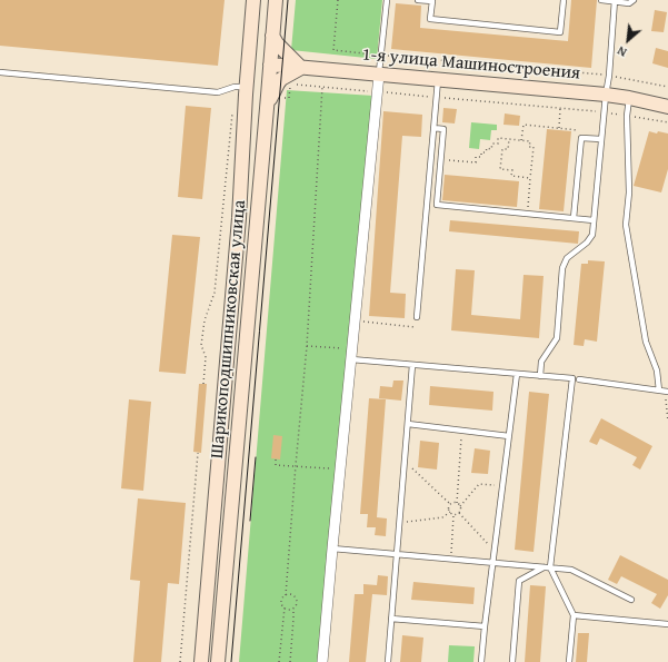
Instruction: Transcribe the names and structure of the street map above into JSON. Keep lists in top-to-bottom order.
{
  "streets": {
    "main road": ["1-я улица Машиностроения", "Шарикоподшипниковская улица"]
  },
  "crossings": [
    ["1-я улица Машиностроения", "Шарикоподшипниковская улица"]
  ],
  "north": "bottom left"
}
